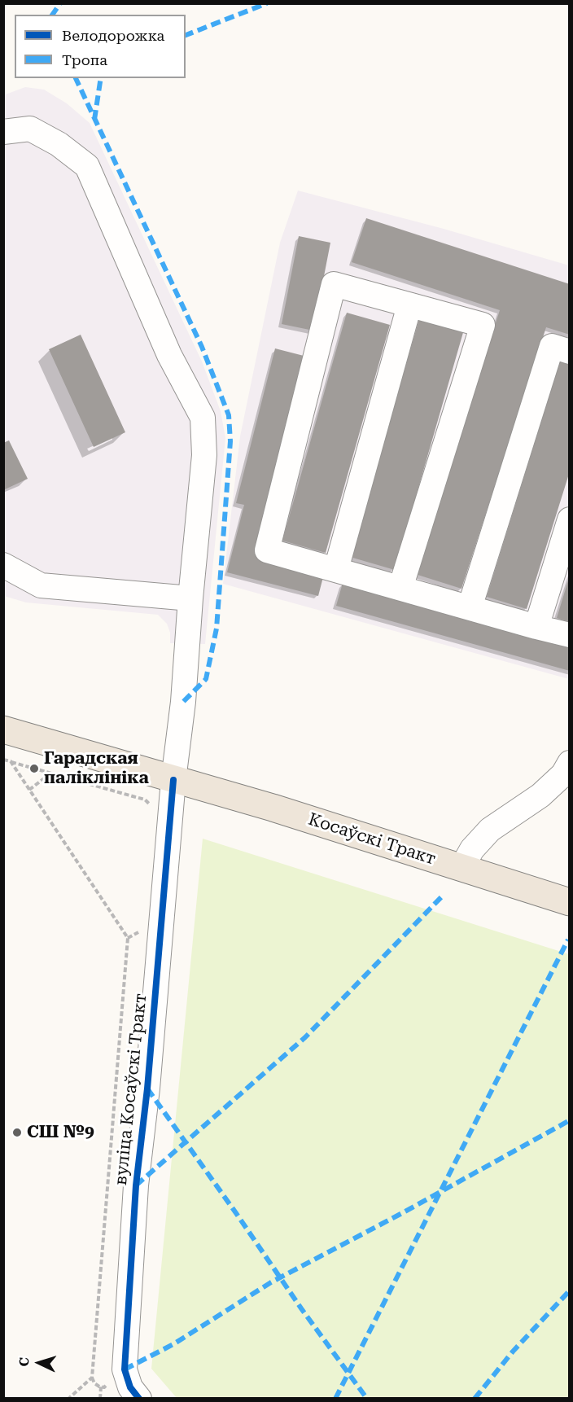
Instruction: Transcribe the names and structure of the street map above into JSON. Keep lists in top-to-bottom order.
{
  "streets": {
    "main road": ["Косаўскі Тракт"],
    "street": ["вуліца Косаўскі Тракт"]
  },
  "crossings": [
    ["Косаўскі Тракт", "вуліца Косаўскі Тракт"]
  ],
  "places": ["Гарадская паліклініка", "СШ №9"],
  "legend": ["Велодорожка", "Тропа"],
  "north": "left"
}
